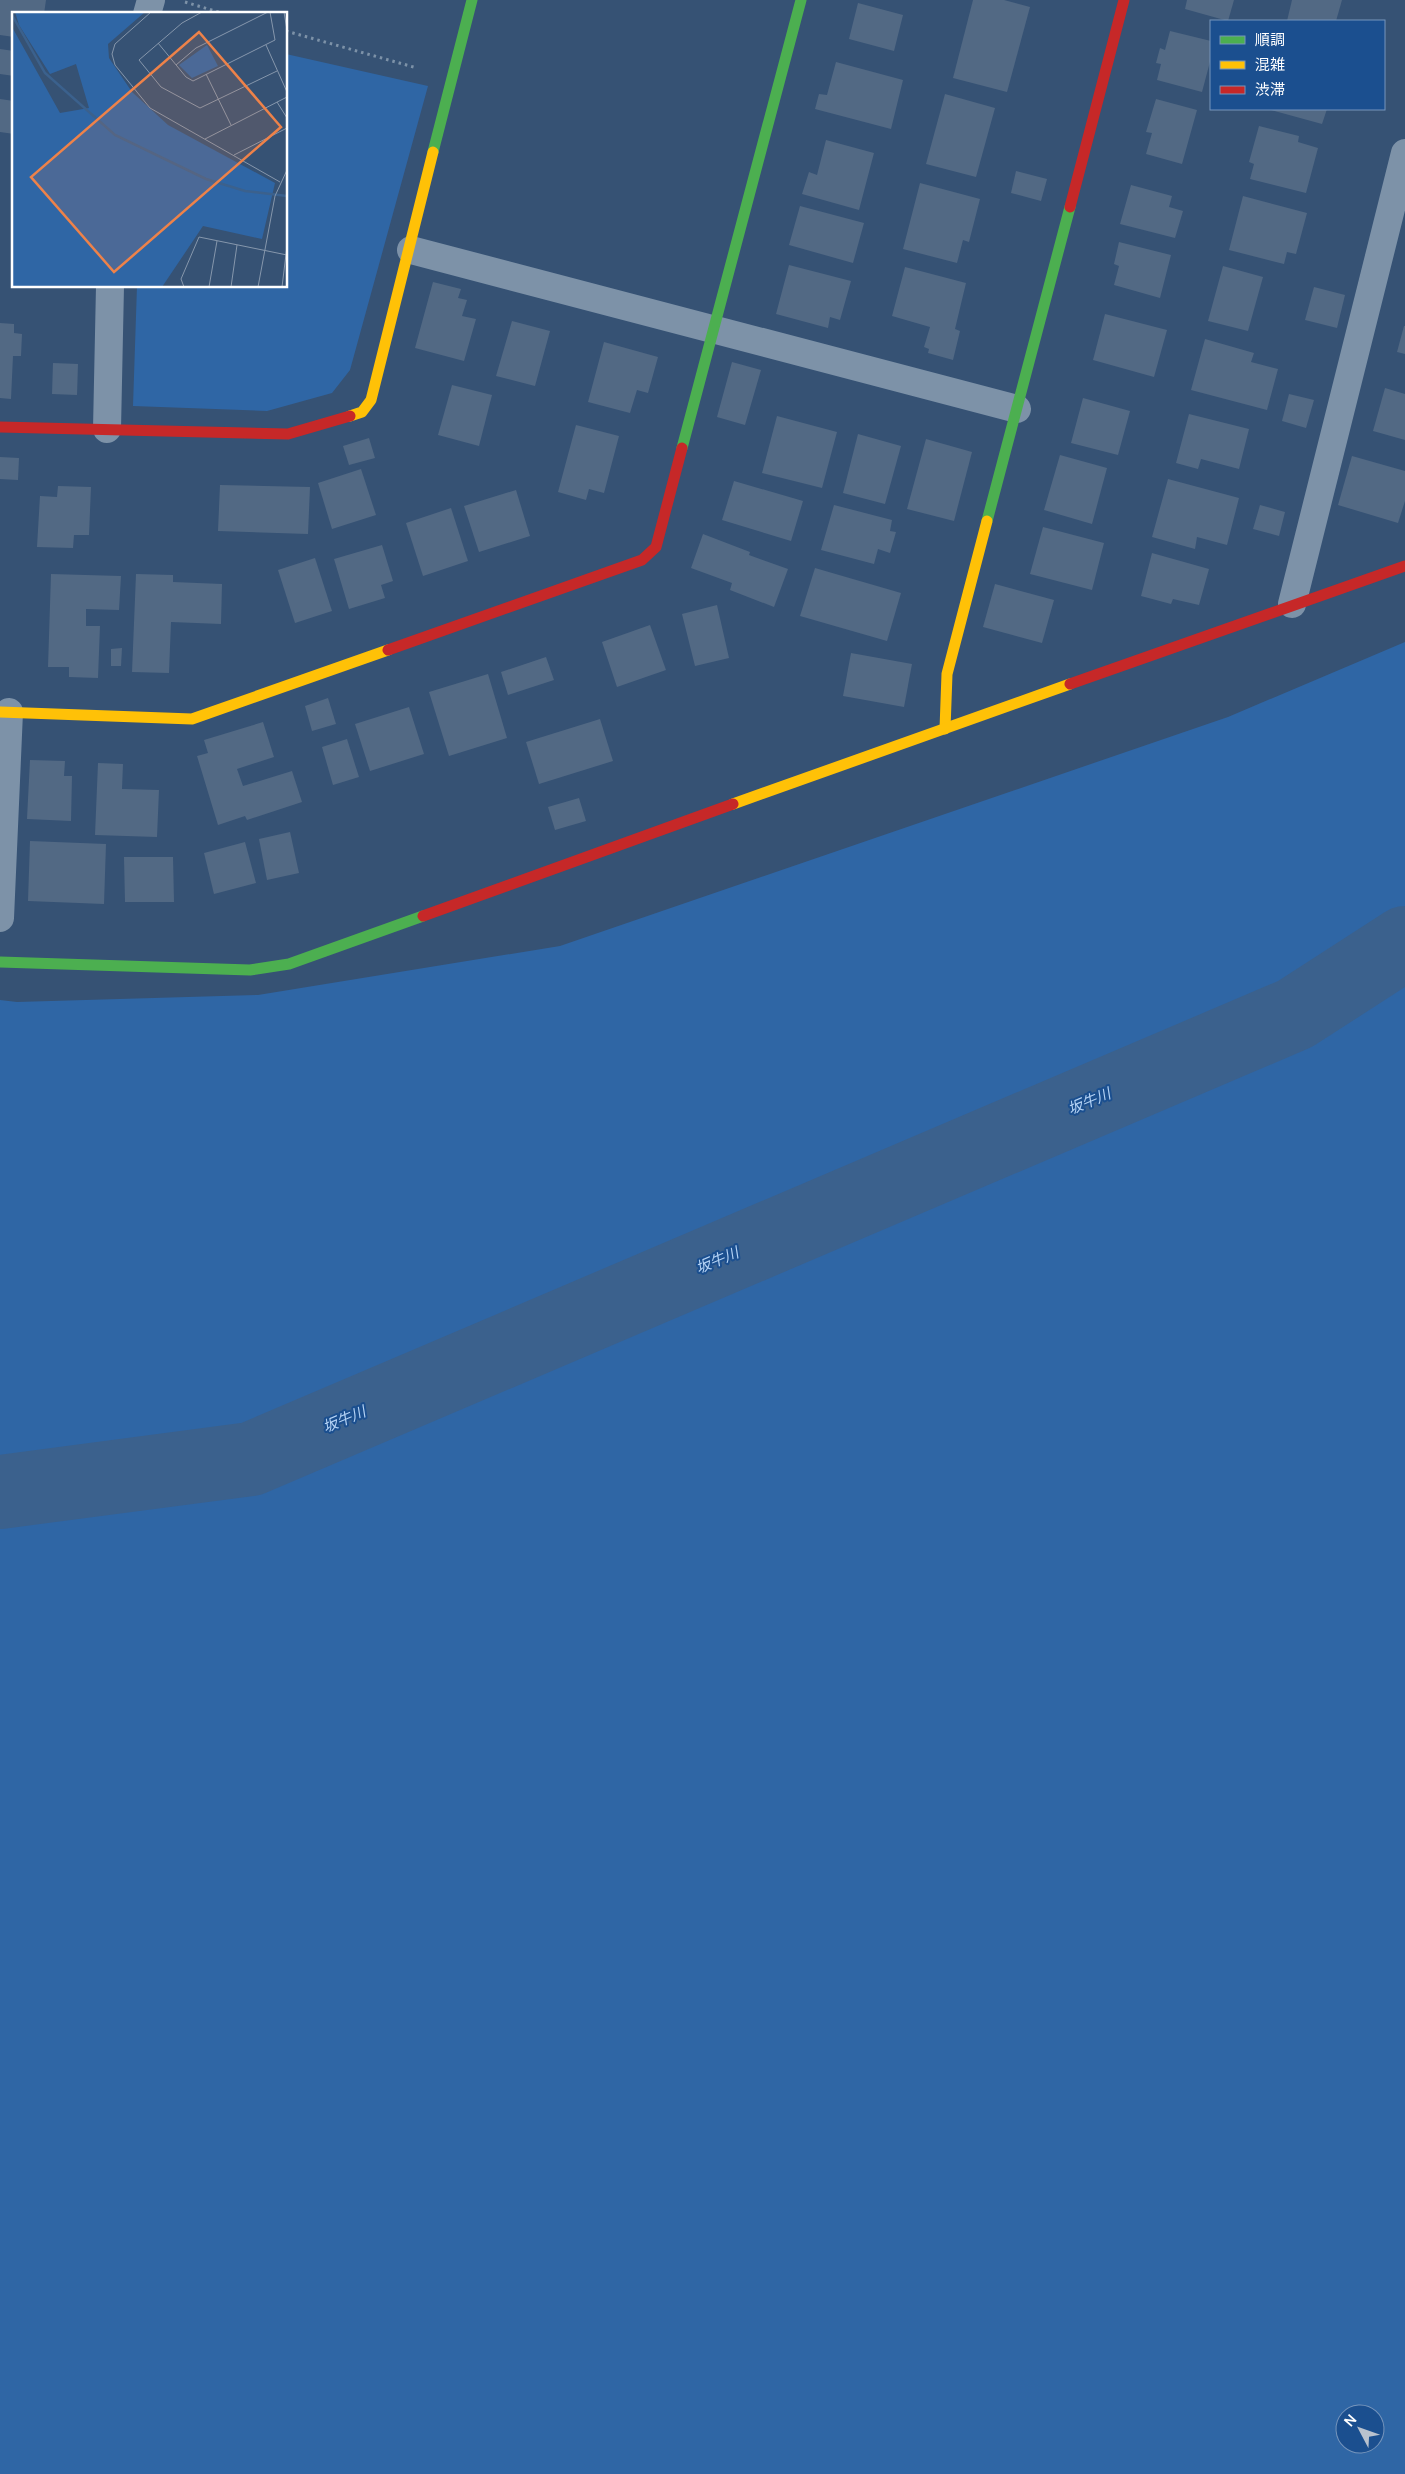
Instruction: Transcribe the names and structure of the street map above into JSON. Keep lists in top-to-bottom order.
{
  "water": ["坂牛川"],
  "legend": ["順調", "混雑", "渋滞"],
  "north": "top left"
}
